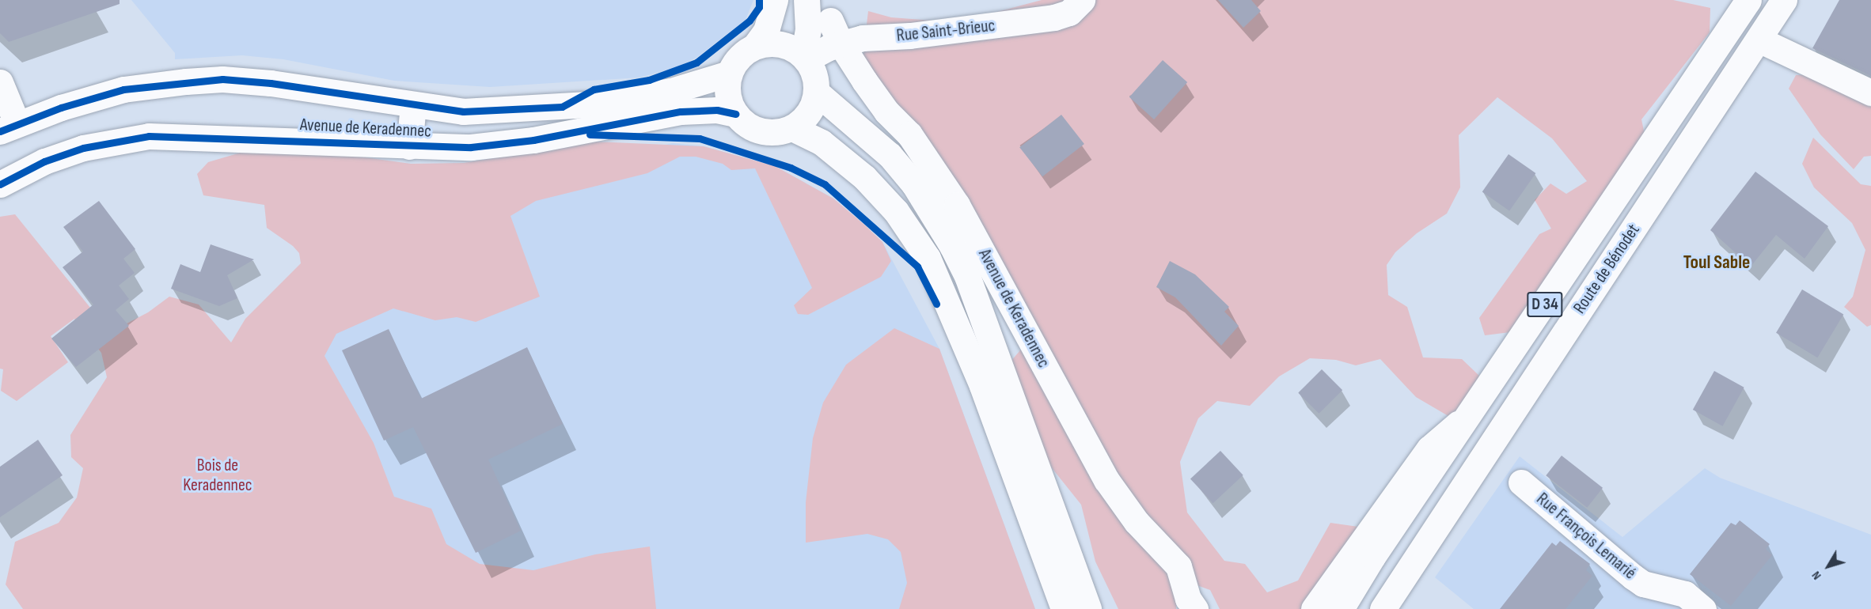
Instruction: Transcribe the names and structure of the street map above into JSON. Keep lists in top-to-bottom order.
{
  "streets": {
    "street": [
      "Rue Saint-Brieuc",
      "Avenue de Keradennec",
      "Route de Bénodet",
      "D 34",
      "Rue François Lemarié"
    ]
  },
  "crossings": [
    ["Rue Saint-Brieuc", "Avenue de Keradennec"]
  ],
  "districts": ["Toul Sable"],
  "parks": ["Bois de Keradennec"],
  "north": "bottom left"
}
